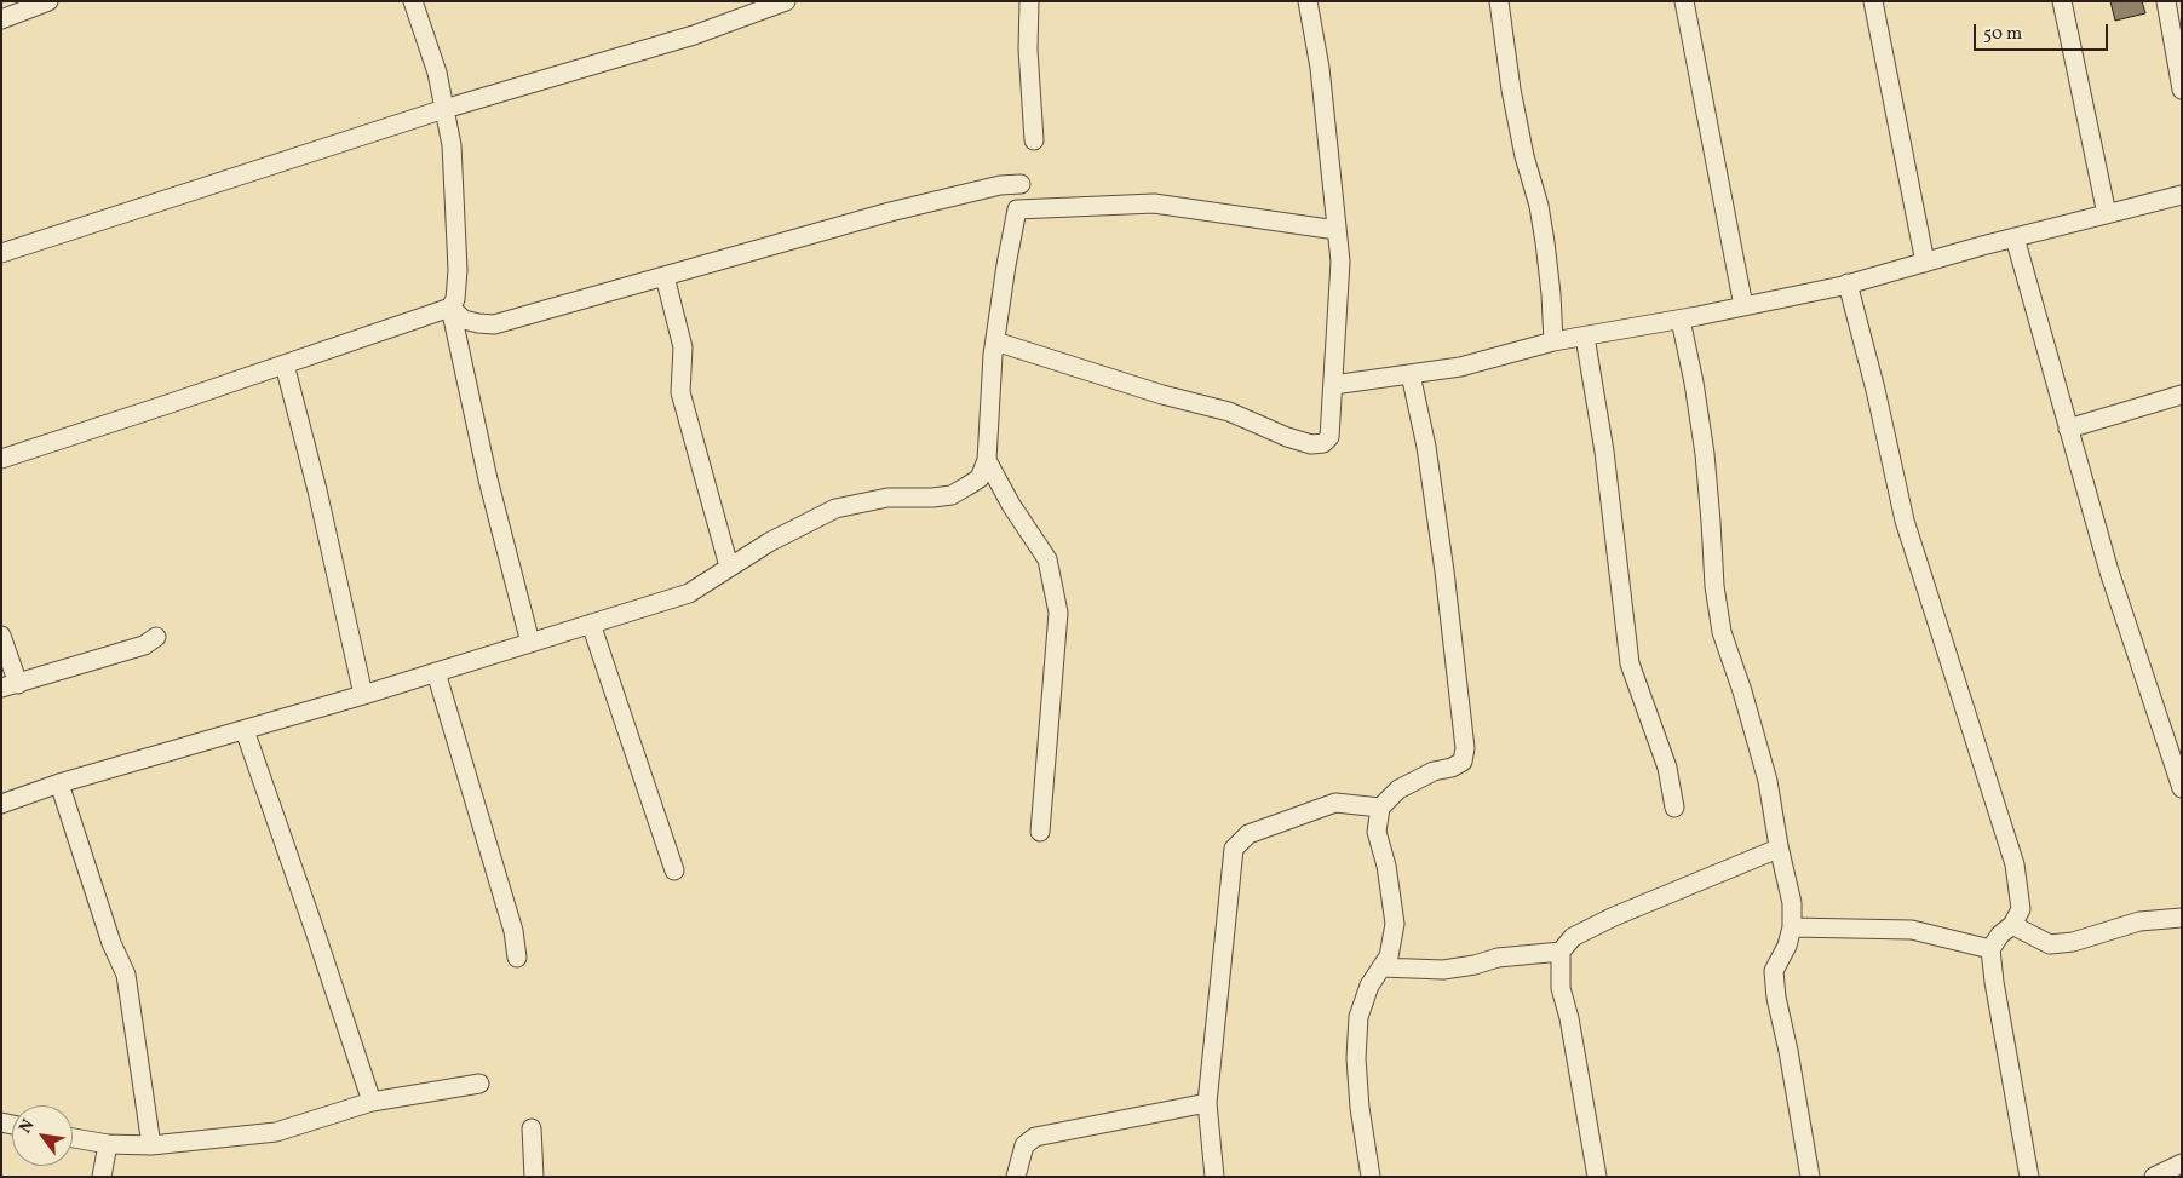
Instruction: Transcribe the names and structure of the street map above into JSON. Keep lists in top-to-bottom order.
{
  "scale_bar": "50 m",
  "north": "top left"
}
